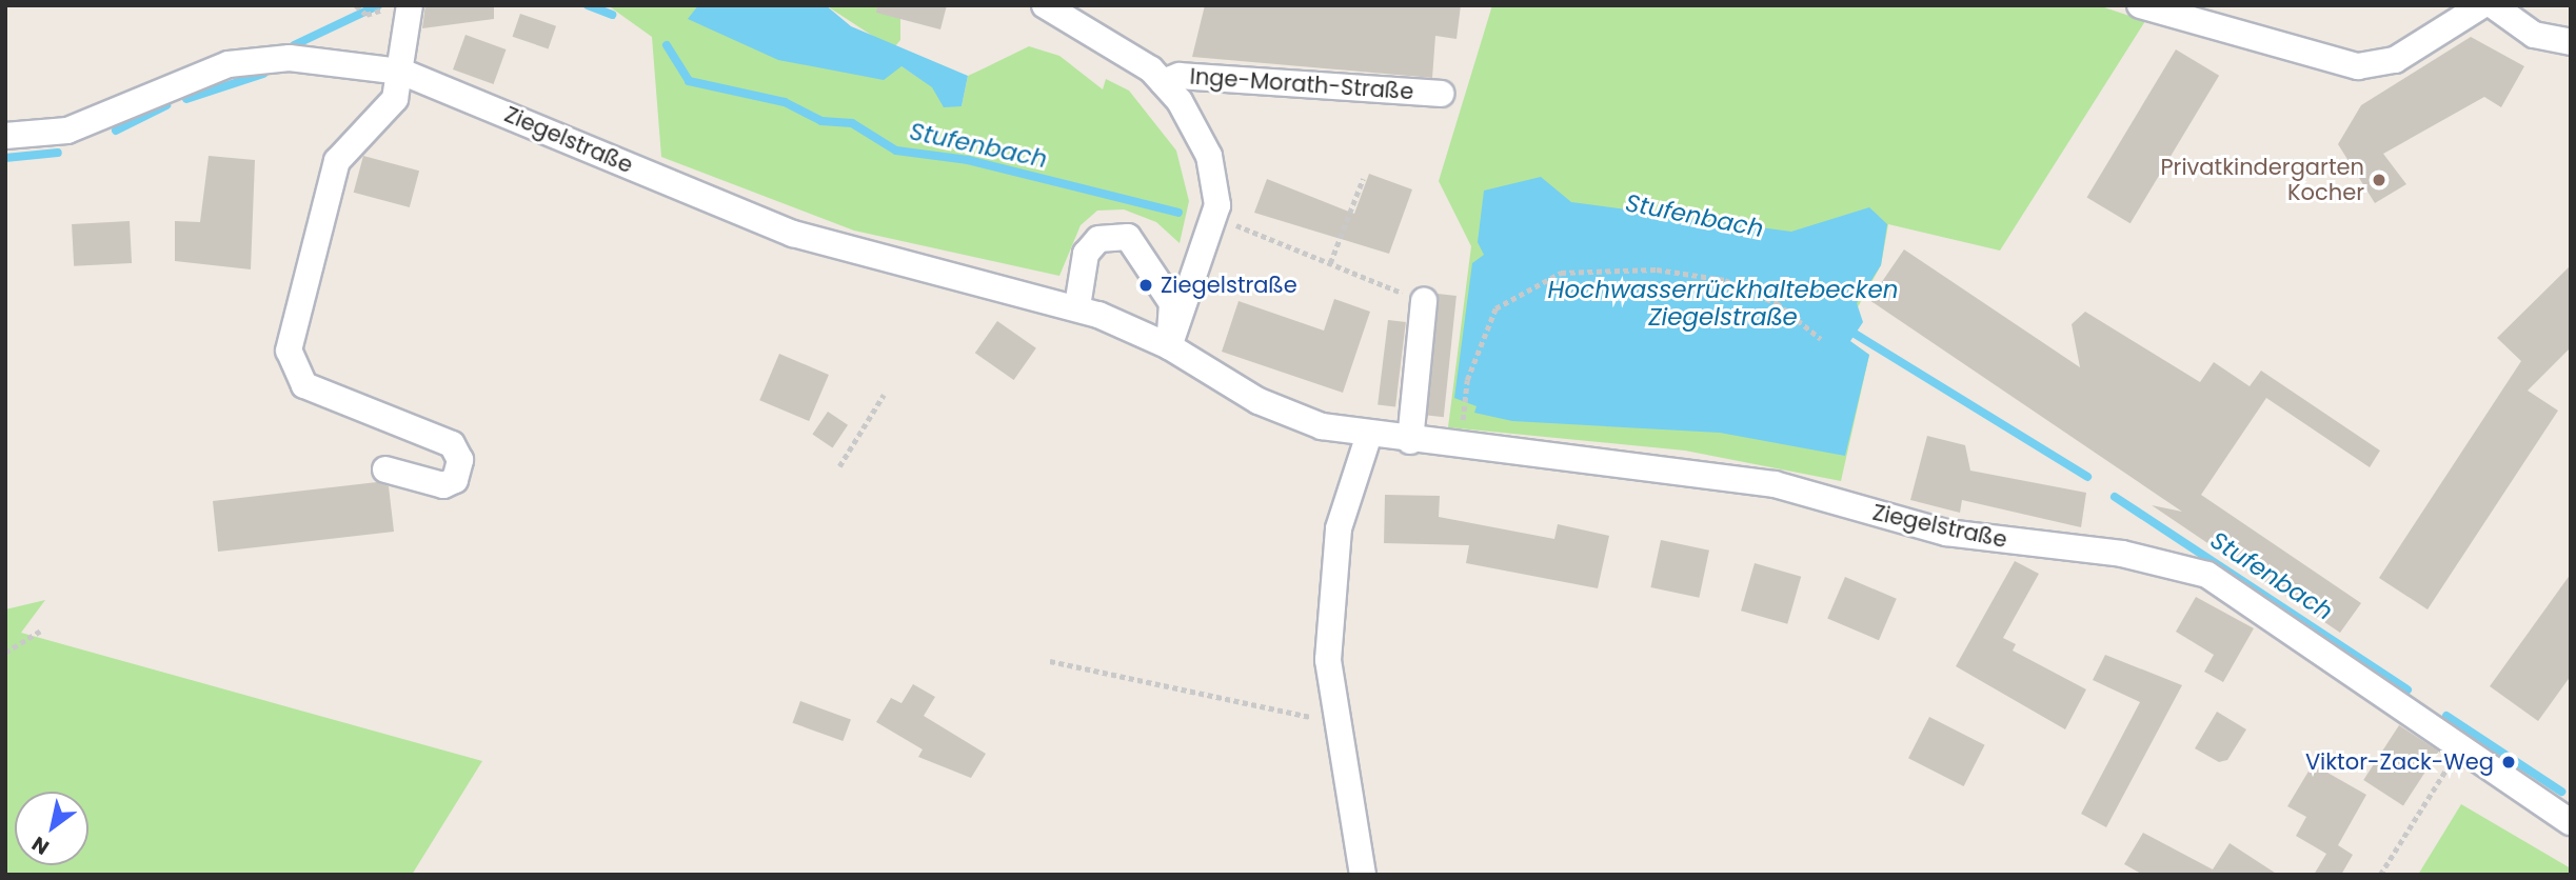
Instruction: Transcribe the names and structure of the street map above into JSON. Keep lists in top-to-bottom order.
{
  "streets": {
    "street": ["Inge-Morath-Straße", "Ziegelstraße"]
  },
  "crossings": [
    ["Inge-Morath-Straße", "Ziegelstraße"]
  ],
  "water": ["Stufenbach", "Hochwasserrückhaltebecken Ziegelstraße"],
  "places": ["Privatkindergarten Kocher", "Ziegelstraße", "Viktor-Zack-Weg"],
  "north": "bottom left"
}
